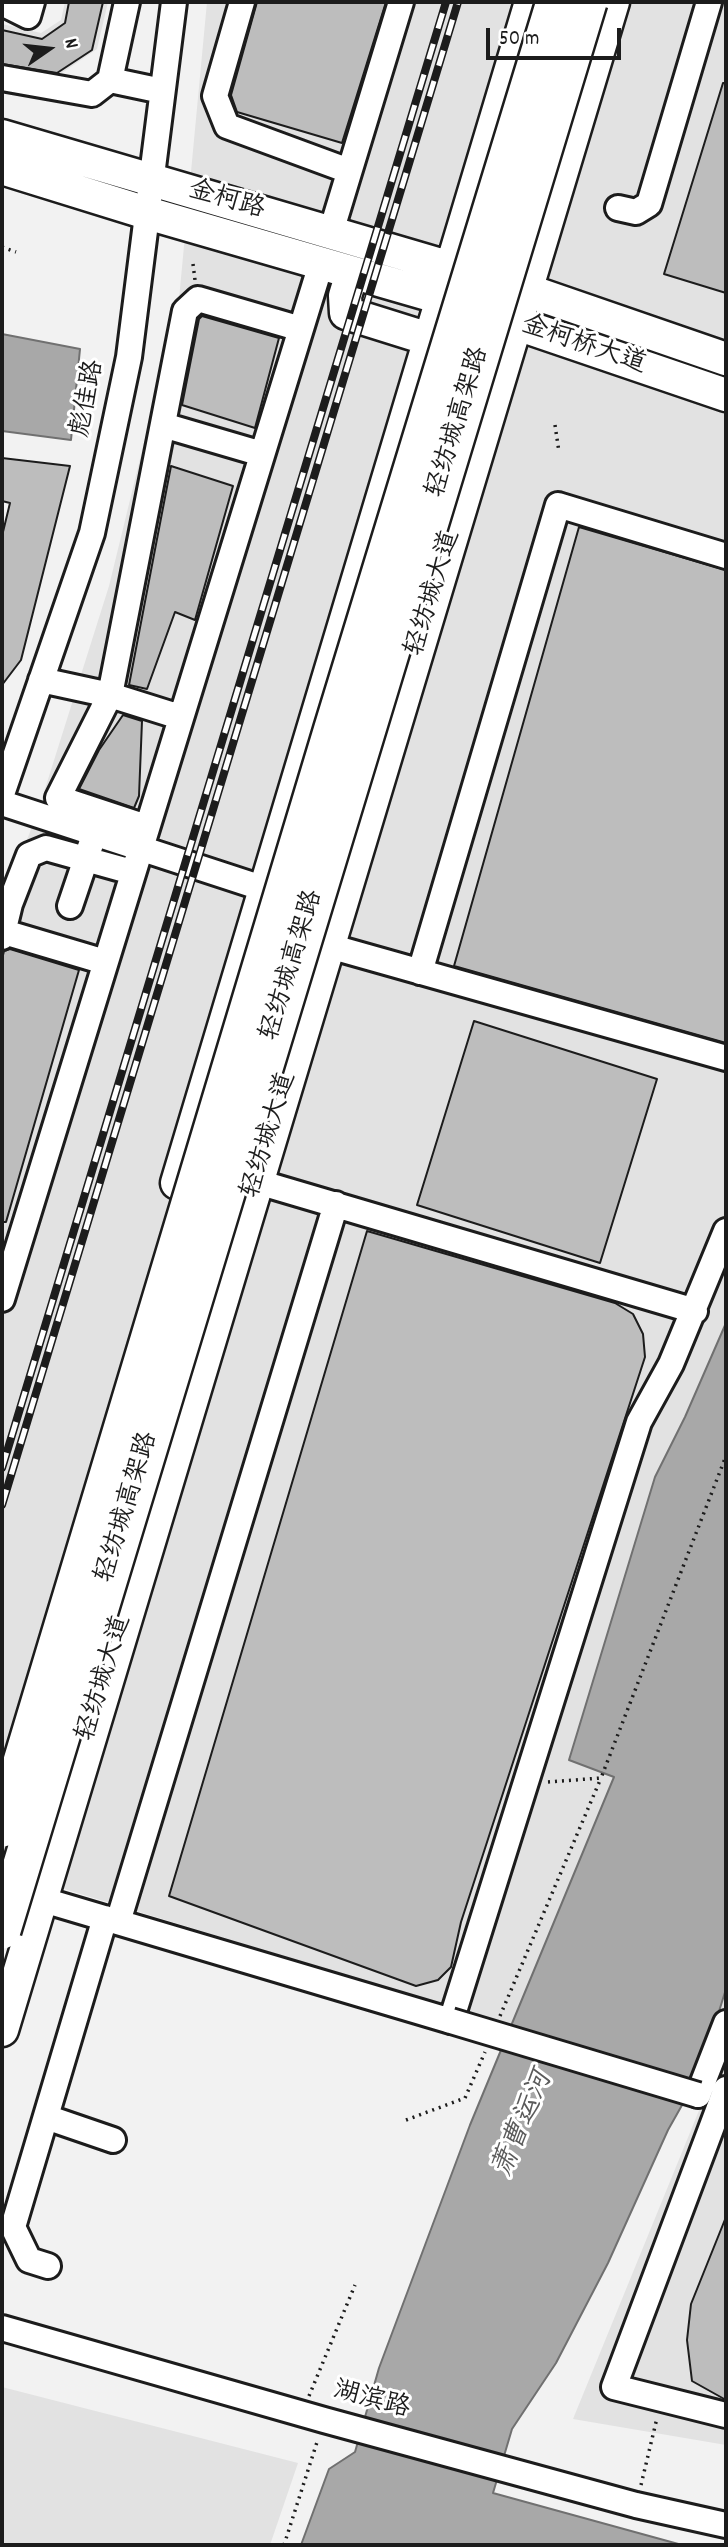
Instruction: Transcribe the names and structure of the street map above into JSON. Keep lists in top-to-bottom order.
{
  "streets": {
    "highway": ["轻纺城高架路"],
    "main road": ["金柯路", "金柯桥大道", "轻纺城大道"],
    "street": ["彪佳路", "湖滨路"]
  },
  "crossings": [
    ["金柯路", "金柯桥大道"],
    ["金柯路", "彪佳路"],
    ["金柯桥大道", "轻纺城大道"]
  ],
  "water": ["萧曹运河"],
  "scale_bar": "50 m",
  "north": "right"
}
